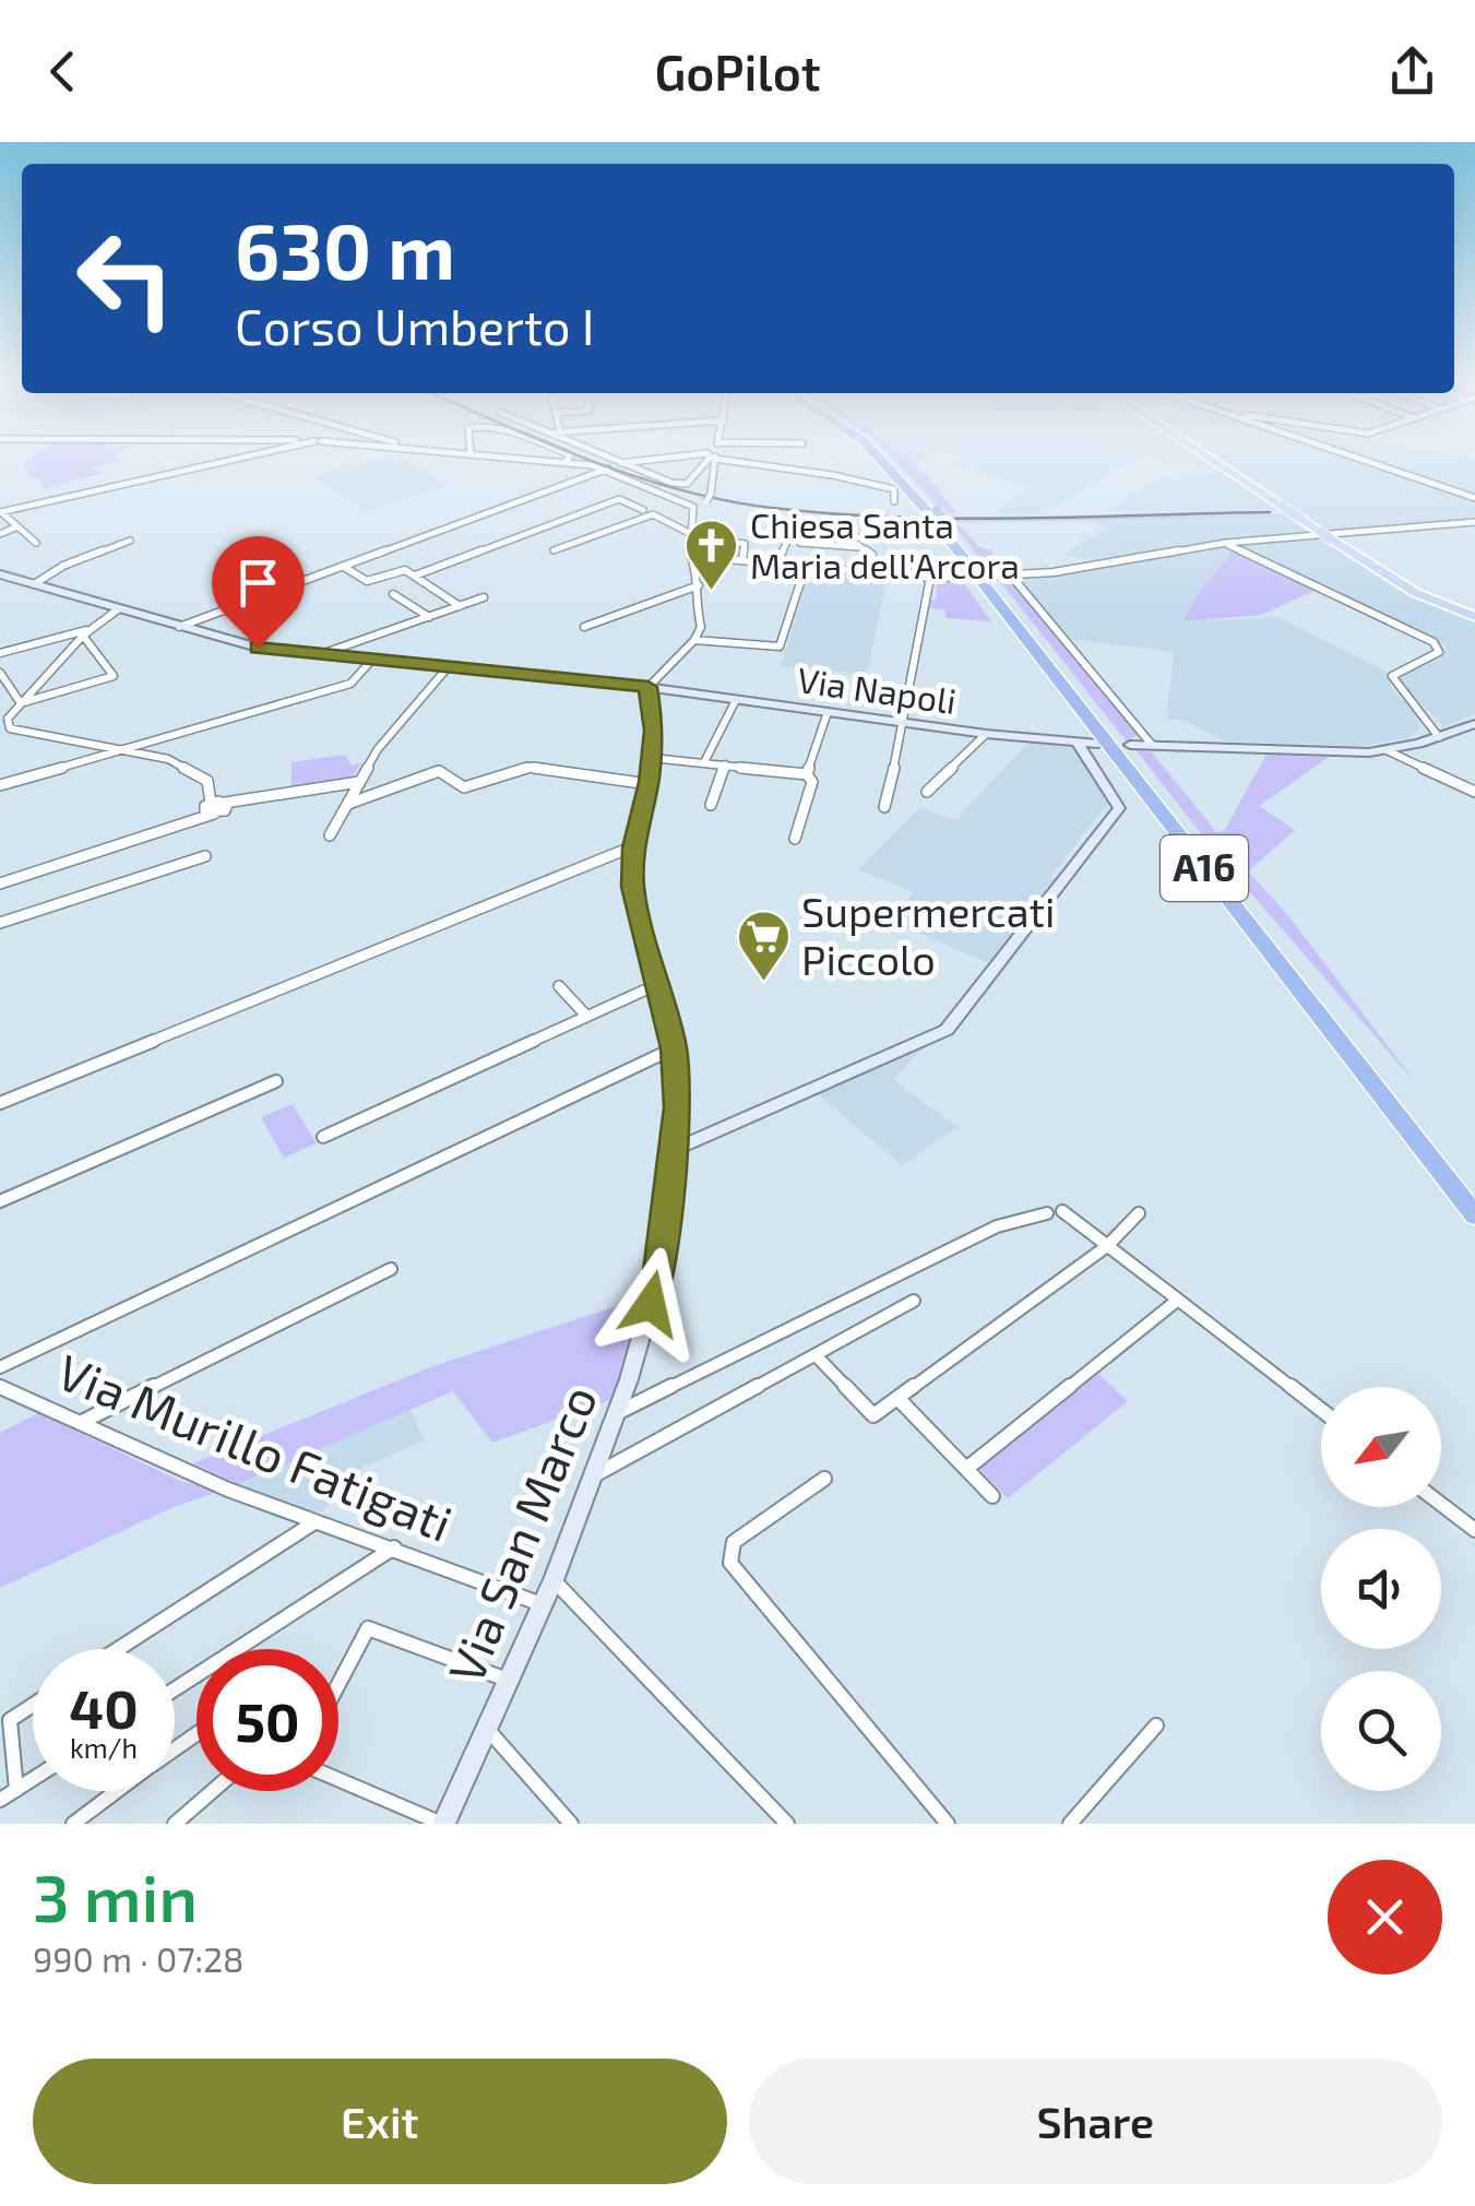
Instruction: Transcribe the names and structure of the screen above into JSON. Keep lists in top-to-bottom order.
{
  "streets": {
    "highway": ["A16"],
    "main road": ["Via Napoli", "Via San Marco"],
    "street": ["Via Murillo Fatigati"]
  },
  "crossings": [
    ["Via Napoli", "Via San Marco"],
    ["Via Murillo Fatigati", "Via San Marco"]
  ],
  "places": {
    "church": ["Chiesa Santa Maria dell'Arcora"],
    "supermarket": ["Supermercati Piccolo"]
  },
  "north": "bottom left",
  "page": {
    "header": "GoPilot",
    "turn": ["630 m", "Corso Umberto I"],
    "speed": "40 km/h",
    "limit": "50",
    "heading": ["3 min", "990 m · 07:28"],
    "buttons": ["Exit", "Share"]
  }
}
